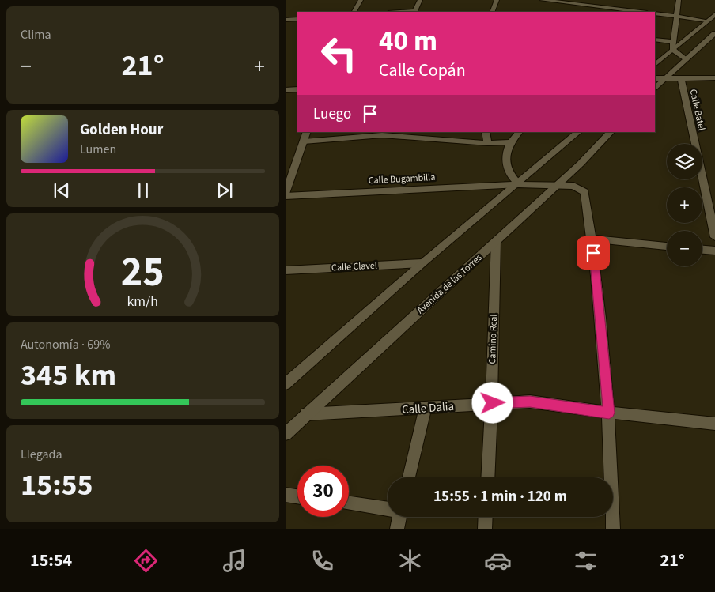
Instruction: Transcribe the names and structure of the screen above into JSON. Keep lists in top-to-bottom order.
{
  "streets": {
    "street": [
      "Calle Batel",
      "Calle Bugambilla",
      "Calle Clavel",
      "Avenida de las Torres",
      "Camino Real",
      "Calle Dalia"
    ]
  },
  "crossings": [
    ["Calle Bugambilla", "Avenida de las Torres"],
    ["Avenida de las Torres", "Camino Real"],
    ["Avenida de las Torres", "Calle Dalia"],
    ["Camino Real", "Calle Dalia"]
  ],
  "page": {
    "tile": [
      "Clima",
      ["Autonomía · 69%", "345 km"],
      ["Llegada", "15:55"]
    ],
    "turn": ["40 m", "Calle Copán"],
    "heat": ["−", "21°", "+"],
    "then": "Luego",
    "song": ["Golden Hour", "Lumen"],
    "map_buttons": ["+", "−"],
    "limit": "30",
    "trip": "15:55 · 1 min · 120 m",
    "tabs": ["15:54", "21°"],
    "gauge": ["25", "km/h"]
  }
}
